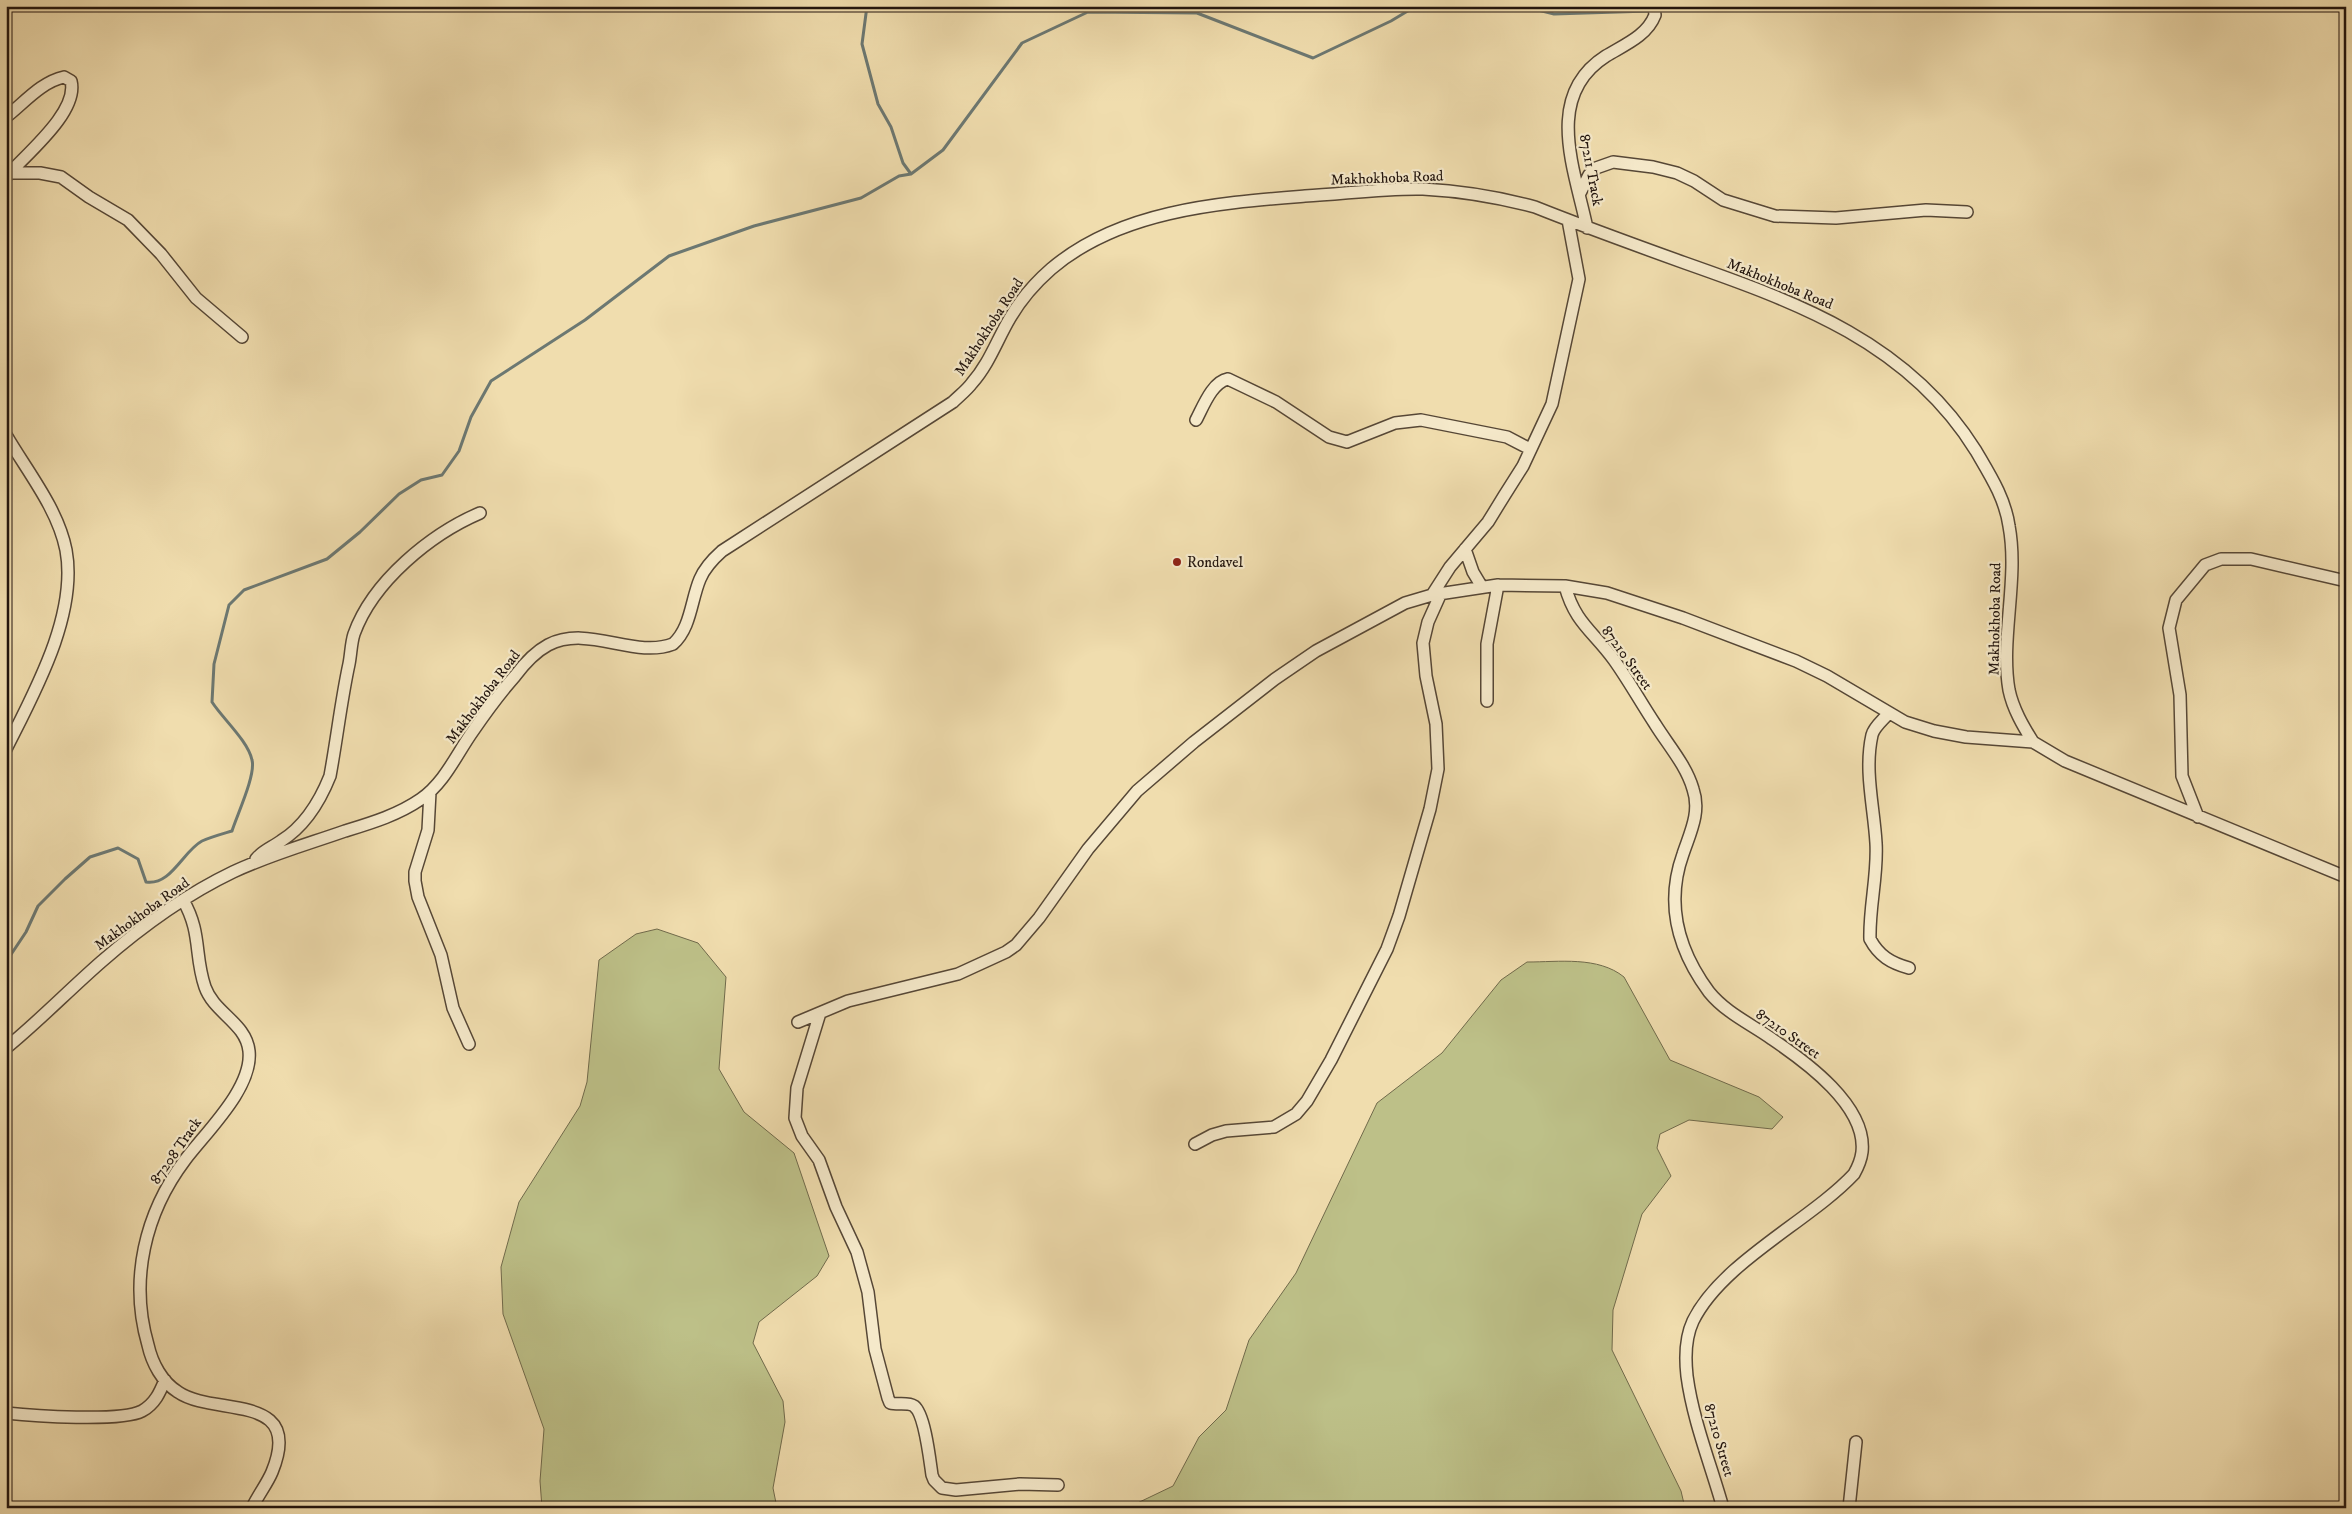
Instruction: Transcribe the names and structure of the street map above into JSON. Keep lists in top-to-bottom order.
{
  "streets": {
    "street": [
      "87211 Track",
      "Makhokhoba Road",
      "87210 Street",
      "87208 Track"
    ]
  },
  "crossings": [
    ["87211 Track", "Makhokhoba Road"],
    ["Makhokhoba Road", "87208 Track"]
  ],
  "places": ["Rondavel"]
}
